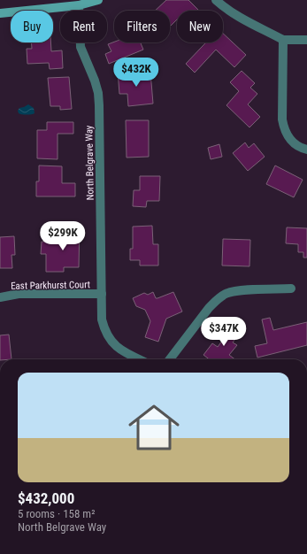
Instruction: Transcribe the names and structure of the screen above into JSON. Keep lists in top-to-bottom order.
{
  "streets": {
    "street": ["North Belgrave Way", "East Parkhurst Court"]
  },
  "crossings": [
    ["North Belgrave Way", "East Parkhurst Court"]
  ],
  "page": {
    "chip": [
      "Buy",
      "Rent",
      "Filters",
      "New"
    ],
    "price": ["$432K", "$299K", "$347K"],
    "list": [
      {
        "name": "$432,000",
        "note": "5 rooms · 158 m² · North Belgrave Way"
      }
    ]
  }
}
